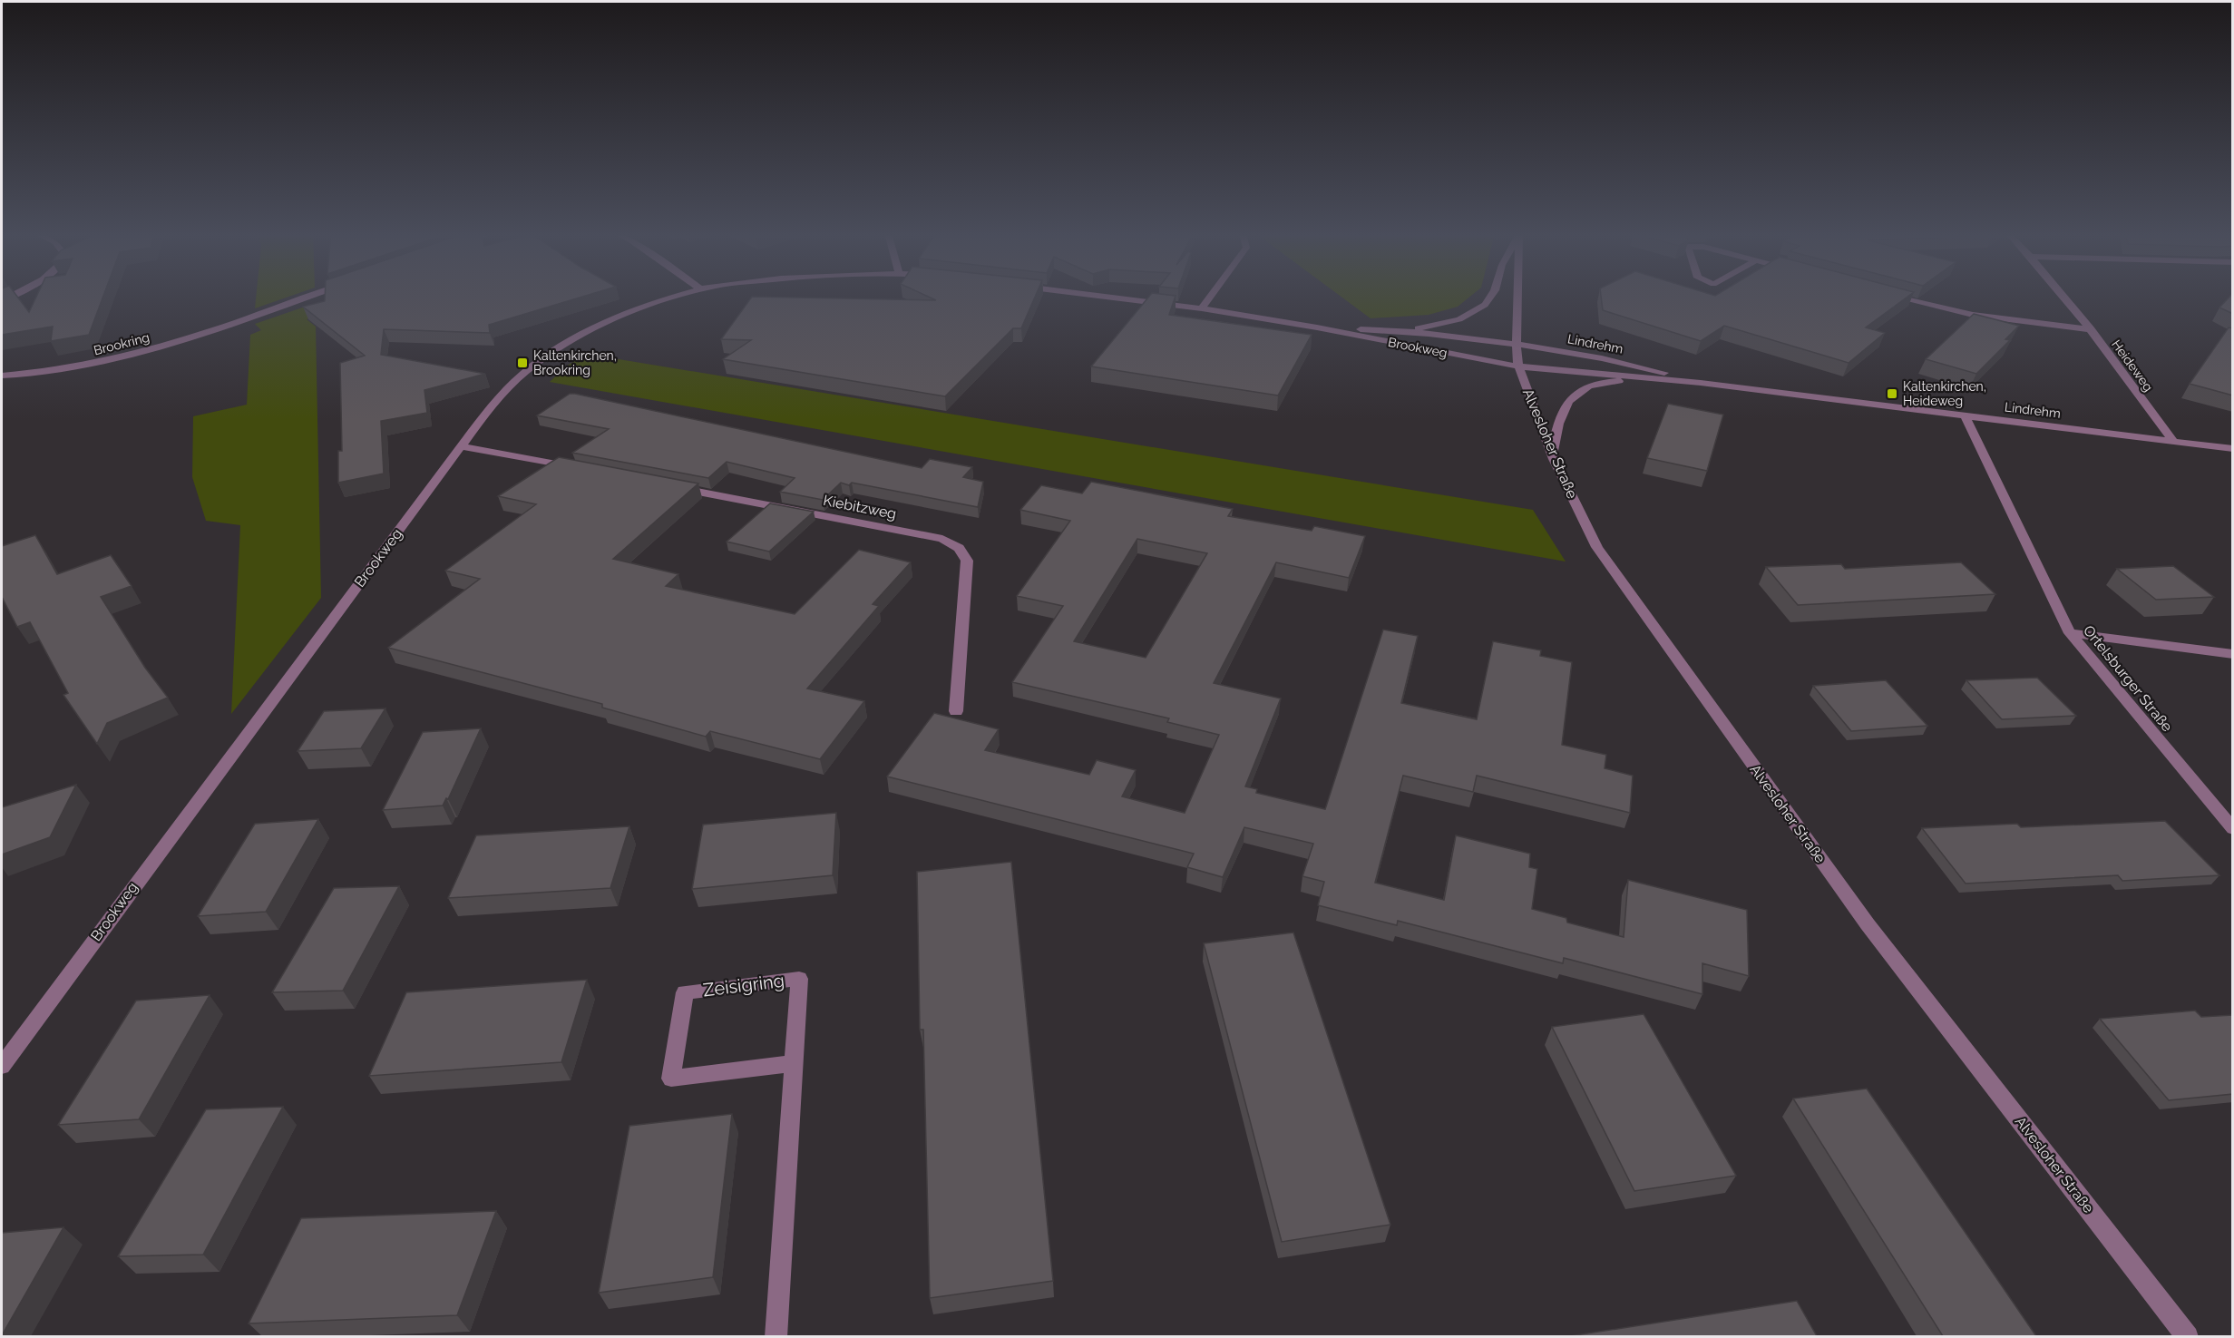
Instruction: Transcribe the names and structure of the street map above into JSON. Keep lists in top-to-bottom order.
{
  "streets": {
    "street": [
      "Brookring",
      "Lindrehm",
      "Brookweg",
      "Heideweg",
      "Alvesloher Straße",
      "Kiebitzweg",
      "Ortelsburger Straße",
      "Zeisigring"
    ]
  },
  "crossings": [
    ["Lindrehm", "Brookweg"],
    ["Lindrehm", "Heideweg"],
    ["Lindrehm", "Alvesloher Straße"],
    ["Lindrehm", "Ortelsburger Straße"],
    ["Brookweg", "Alvesloher Straße"]
  ],
  "places": {
    "transit": ["Kaltenkirchen, Brookring", "Kaltenkirchen, Heideweg"]
  }
}
